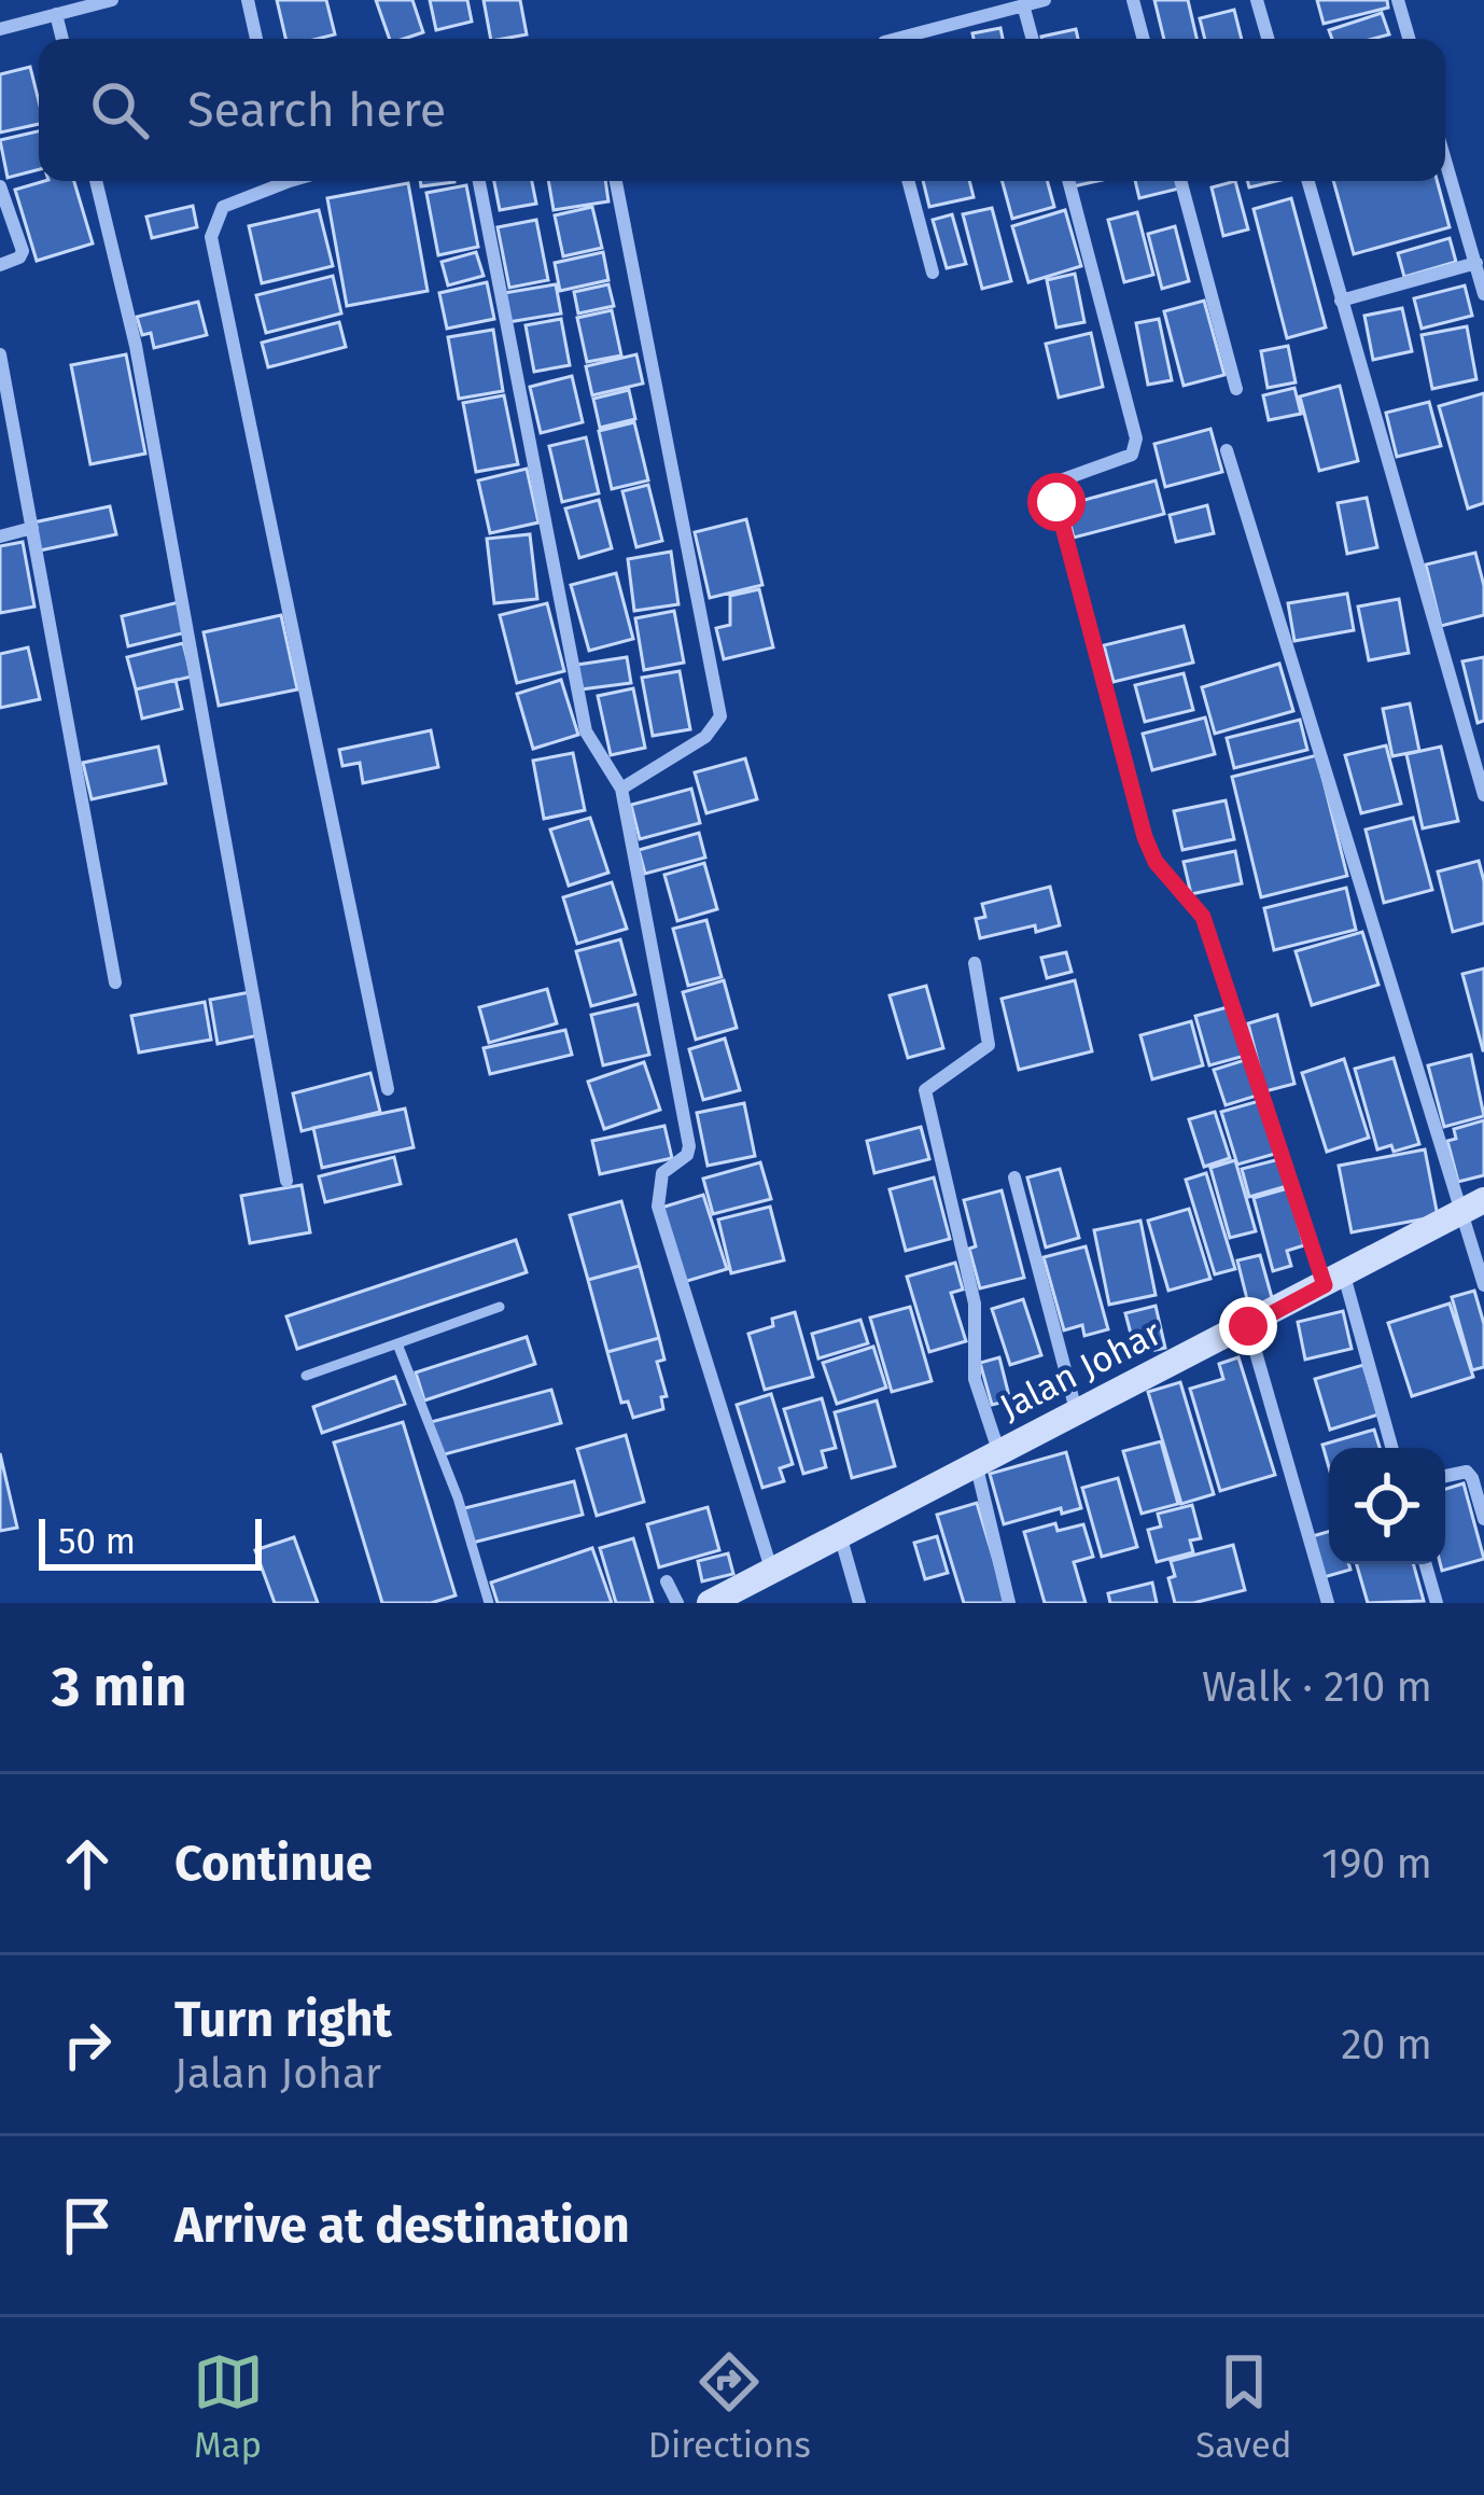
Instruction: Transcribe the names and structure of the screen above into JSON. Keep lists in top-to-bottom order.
{
  "streets": {
    "street": ["Jalan Johar"]
  },
  "scale_bar": "50 m",
  "page": {
    "search": "Search here",
    "scale": "50 m",
    "heading": ["3 min", "Walk · 210 m"],
    "list": [
      ["Continue", "190 m"],
      ["Turn right", "Jalan Johar", "20 m"],
      "Arrive at destination"
    ],
    "nav": ["Map", "Directions", "Saved"]
  }
}
